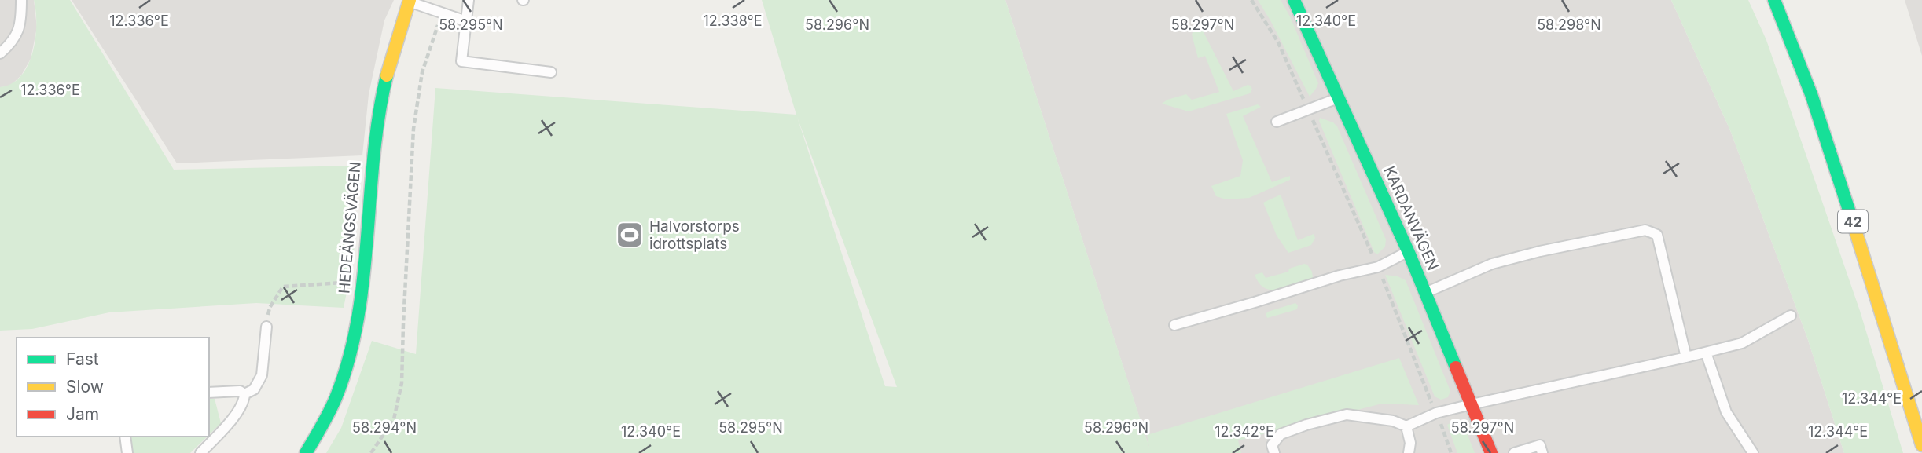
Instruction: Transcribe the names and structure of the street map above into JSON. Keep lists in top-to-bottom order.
{
  "streets": {
    "street": ["KARDANVÄGEN", "42", "HEDEÄNGSVÄGEN"]
  },
  "places": {
    "sports": ["Halvorstorps idrottsplats"]
  },
  "legend": ["Fast", "Slow", "Jam"],
  "coordinates": [
    "12.336°E",
    "12.338°E",
    "12.340°E",
    "58.295°N",
    "58.298°N",
    "58.296°N",
    "58.297°N",
    "12.344°E",
    "58.294°N",
    "12.342°E"
  ]
}
